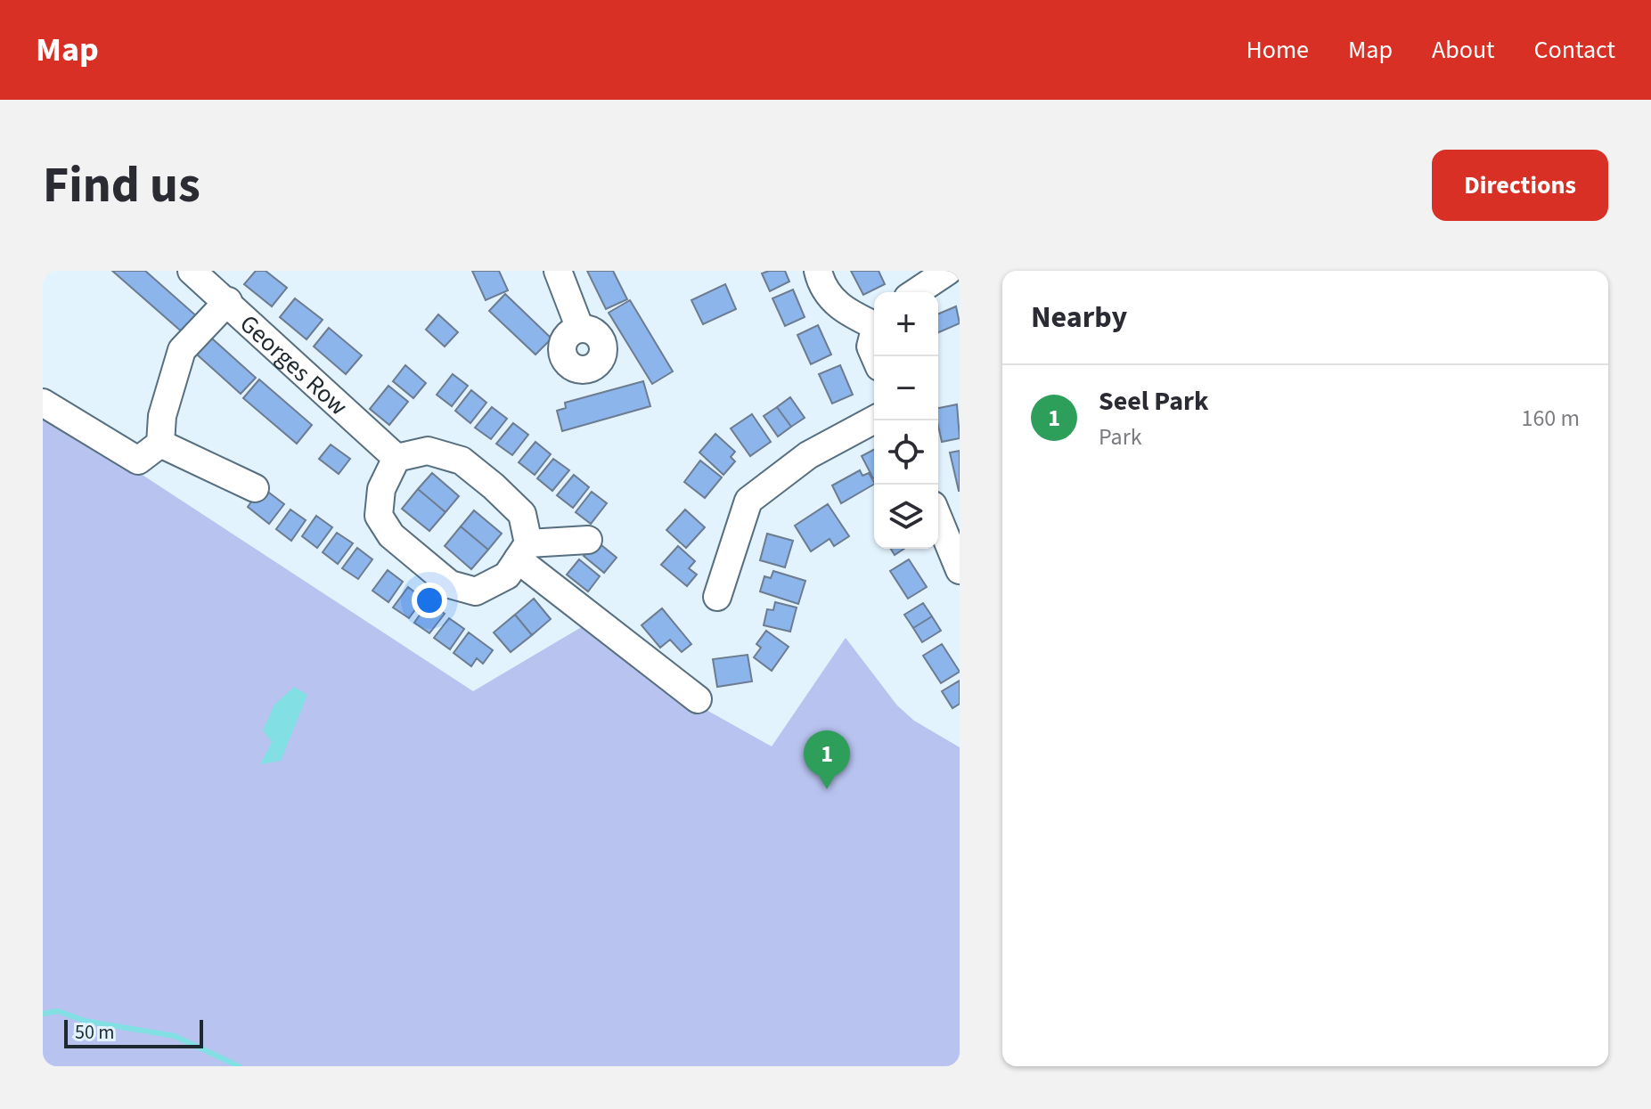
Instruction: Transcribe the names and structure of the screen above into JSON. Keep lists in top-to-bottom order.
{
  "streets": {
    "street": ["Georges Row"]
  },
  "scale_bar": "50 m",
  "page": {
    "header": "Map",
    "nav": [
      "Home",
      "Map",
      "About",
      "Contact"
    ],
    "buttons": "Directions",
    "title": "Find us",
    "heading": "Nearby",
    "map_buttons": ["+", "−"],
    "list": [
      {
        "mark": "1",
        "name": "Seel Park",
        "note": "Park",
        "value": "160 m"
      }
    ],
    "pins": "1",
    "scale": "50 m"
  }
}
